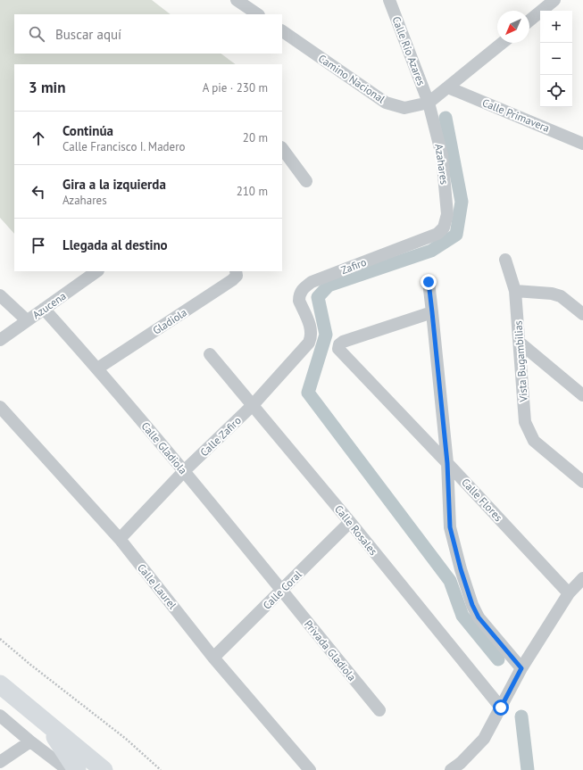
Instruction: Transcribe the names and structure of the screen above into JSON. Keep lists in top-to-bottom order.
{
  "streets": {
    "street": [
      "Calle Río Azares",
      "Camino Nacional",
      "Calle Primavera",
      "Azahares",
      "Zafiro",
      "Azucena",
      "Gladiola",
      "Vista Bugambilias",
      "Calle Zafiro",
      "Calle Gladiola",
      "Calle Flores",
      "Calle Rosales",
      "Calle Laurel",
      "Calle Coral",
      "Privada Gladiola"
    ]
  },
  "crossings": [
    ["Calle Río Azares", "Camino Nacional"],
    ["Calle Río Azares", "Azahares"],
    ["Camino Nacional", "Azahares"],
    ["Azahares", "Zafiro"],
    ["Zafiro", "Calle Zafiro"],
    ["Azucena", "Calle Gladiola"],
    ["Gladiola", "Calle Gladiola"],
    ["Calle Zafiro", "Calle Gladiola"],
    ["Calle Zafiro", "Calle Rosales"],
    ["Calle Zafiro", "Calle Laurel"],
    ["Calle Gladiola", "Calle Coral"],
    ["Calle Gladiola", "Privada Gladiola"],
    ["Calle Rosales", "Calle Coral"],
    ["Calle Laurel", "Calle Coral"],
    ["Calle Coral", "Privada Gladiola"]
  ],
  "north": "bottom left",
  "page": {
    "map_buttons": ["+", "−"],
    "search": "Buscar aquí",
    "heading": ["3 min", "A pie · 230 m"],
    "list": [
      ["Continúa", "Calle Francisco I. Madero", "20 m"],
      ["Gira a la izquierda", "Azahares", "210 m"],
      "Llegada al destino"
    ]
  }
}
